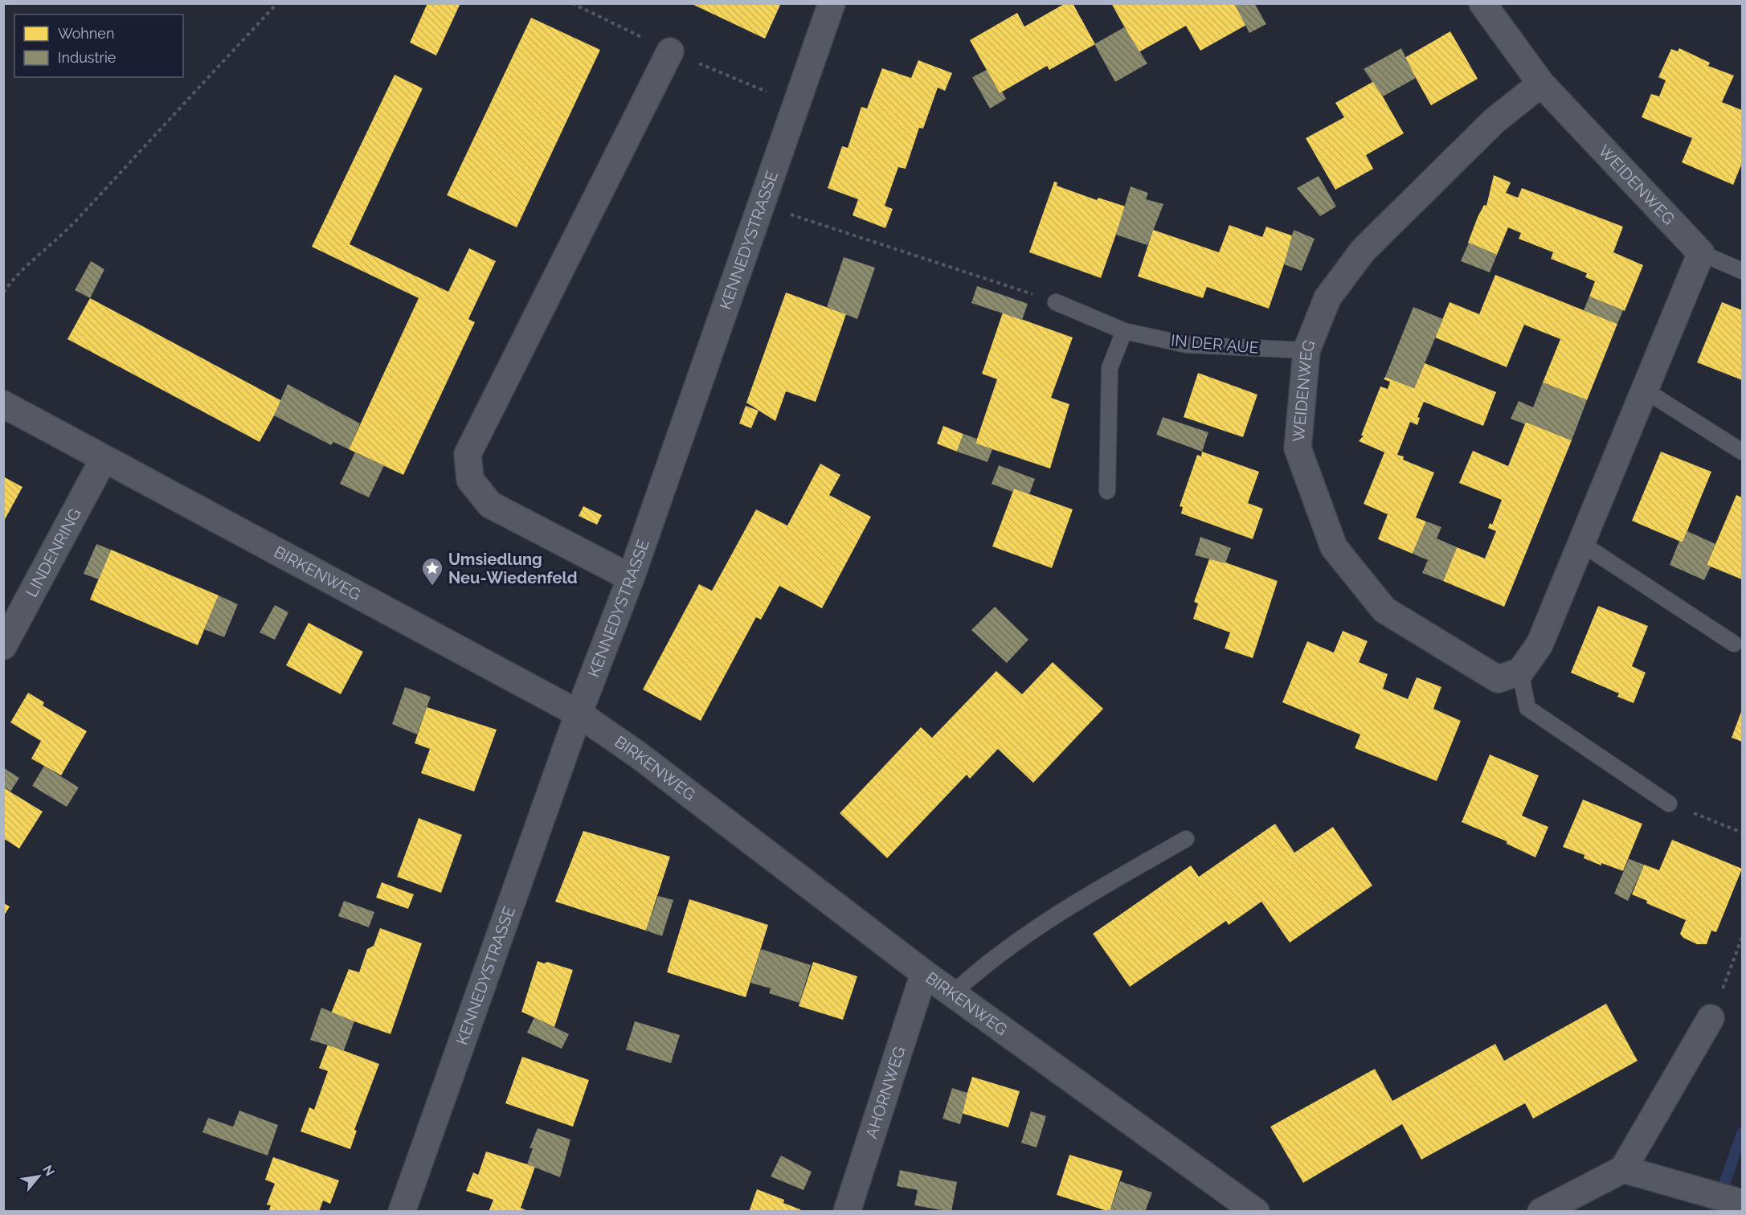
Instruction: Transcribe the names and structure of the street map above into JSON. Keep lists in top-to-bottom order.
{
  "streets": {
    "street": [
      "WEIDENWEG",
      "KENNEDYSTRASSE",
      "LINDENRING",
      "BIRKENWEG",
      "AHORNWEG"
    ],
    "lane": ["IN DER AUE"]
  },
  "crossings": [
    ["WEIDENWEG", "IN DER AUE"],
    ["KENNEDYSTRASSE", "BIRKENWEG"],
    ["LINDENRING", "BIRKENWEG"],
    ["BIRKENWEG", "AHORNWEG"]
  ],
  "places": {
    "place": ["Umsiedlung Neu-Wiedenfeld"]
  },
  "legend": ["Wohnen", "Industrie"],
  "north": "top right"
}
